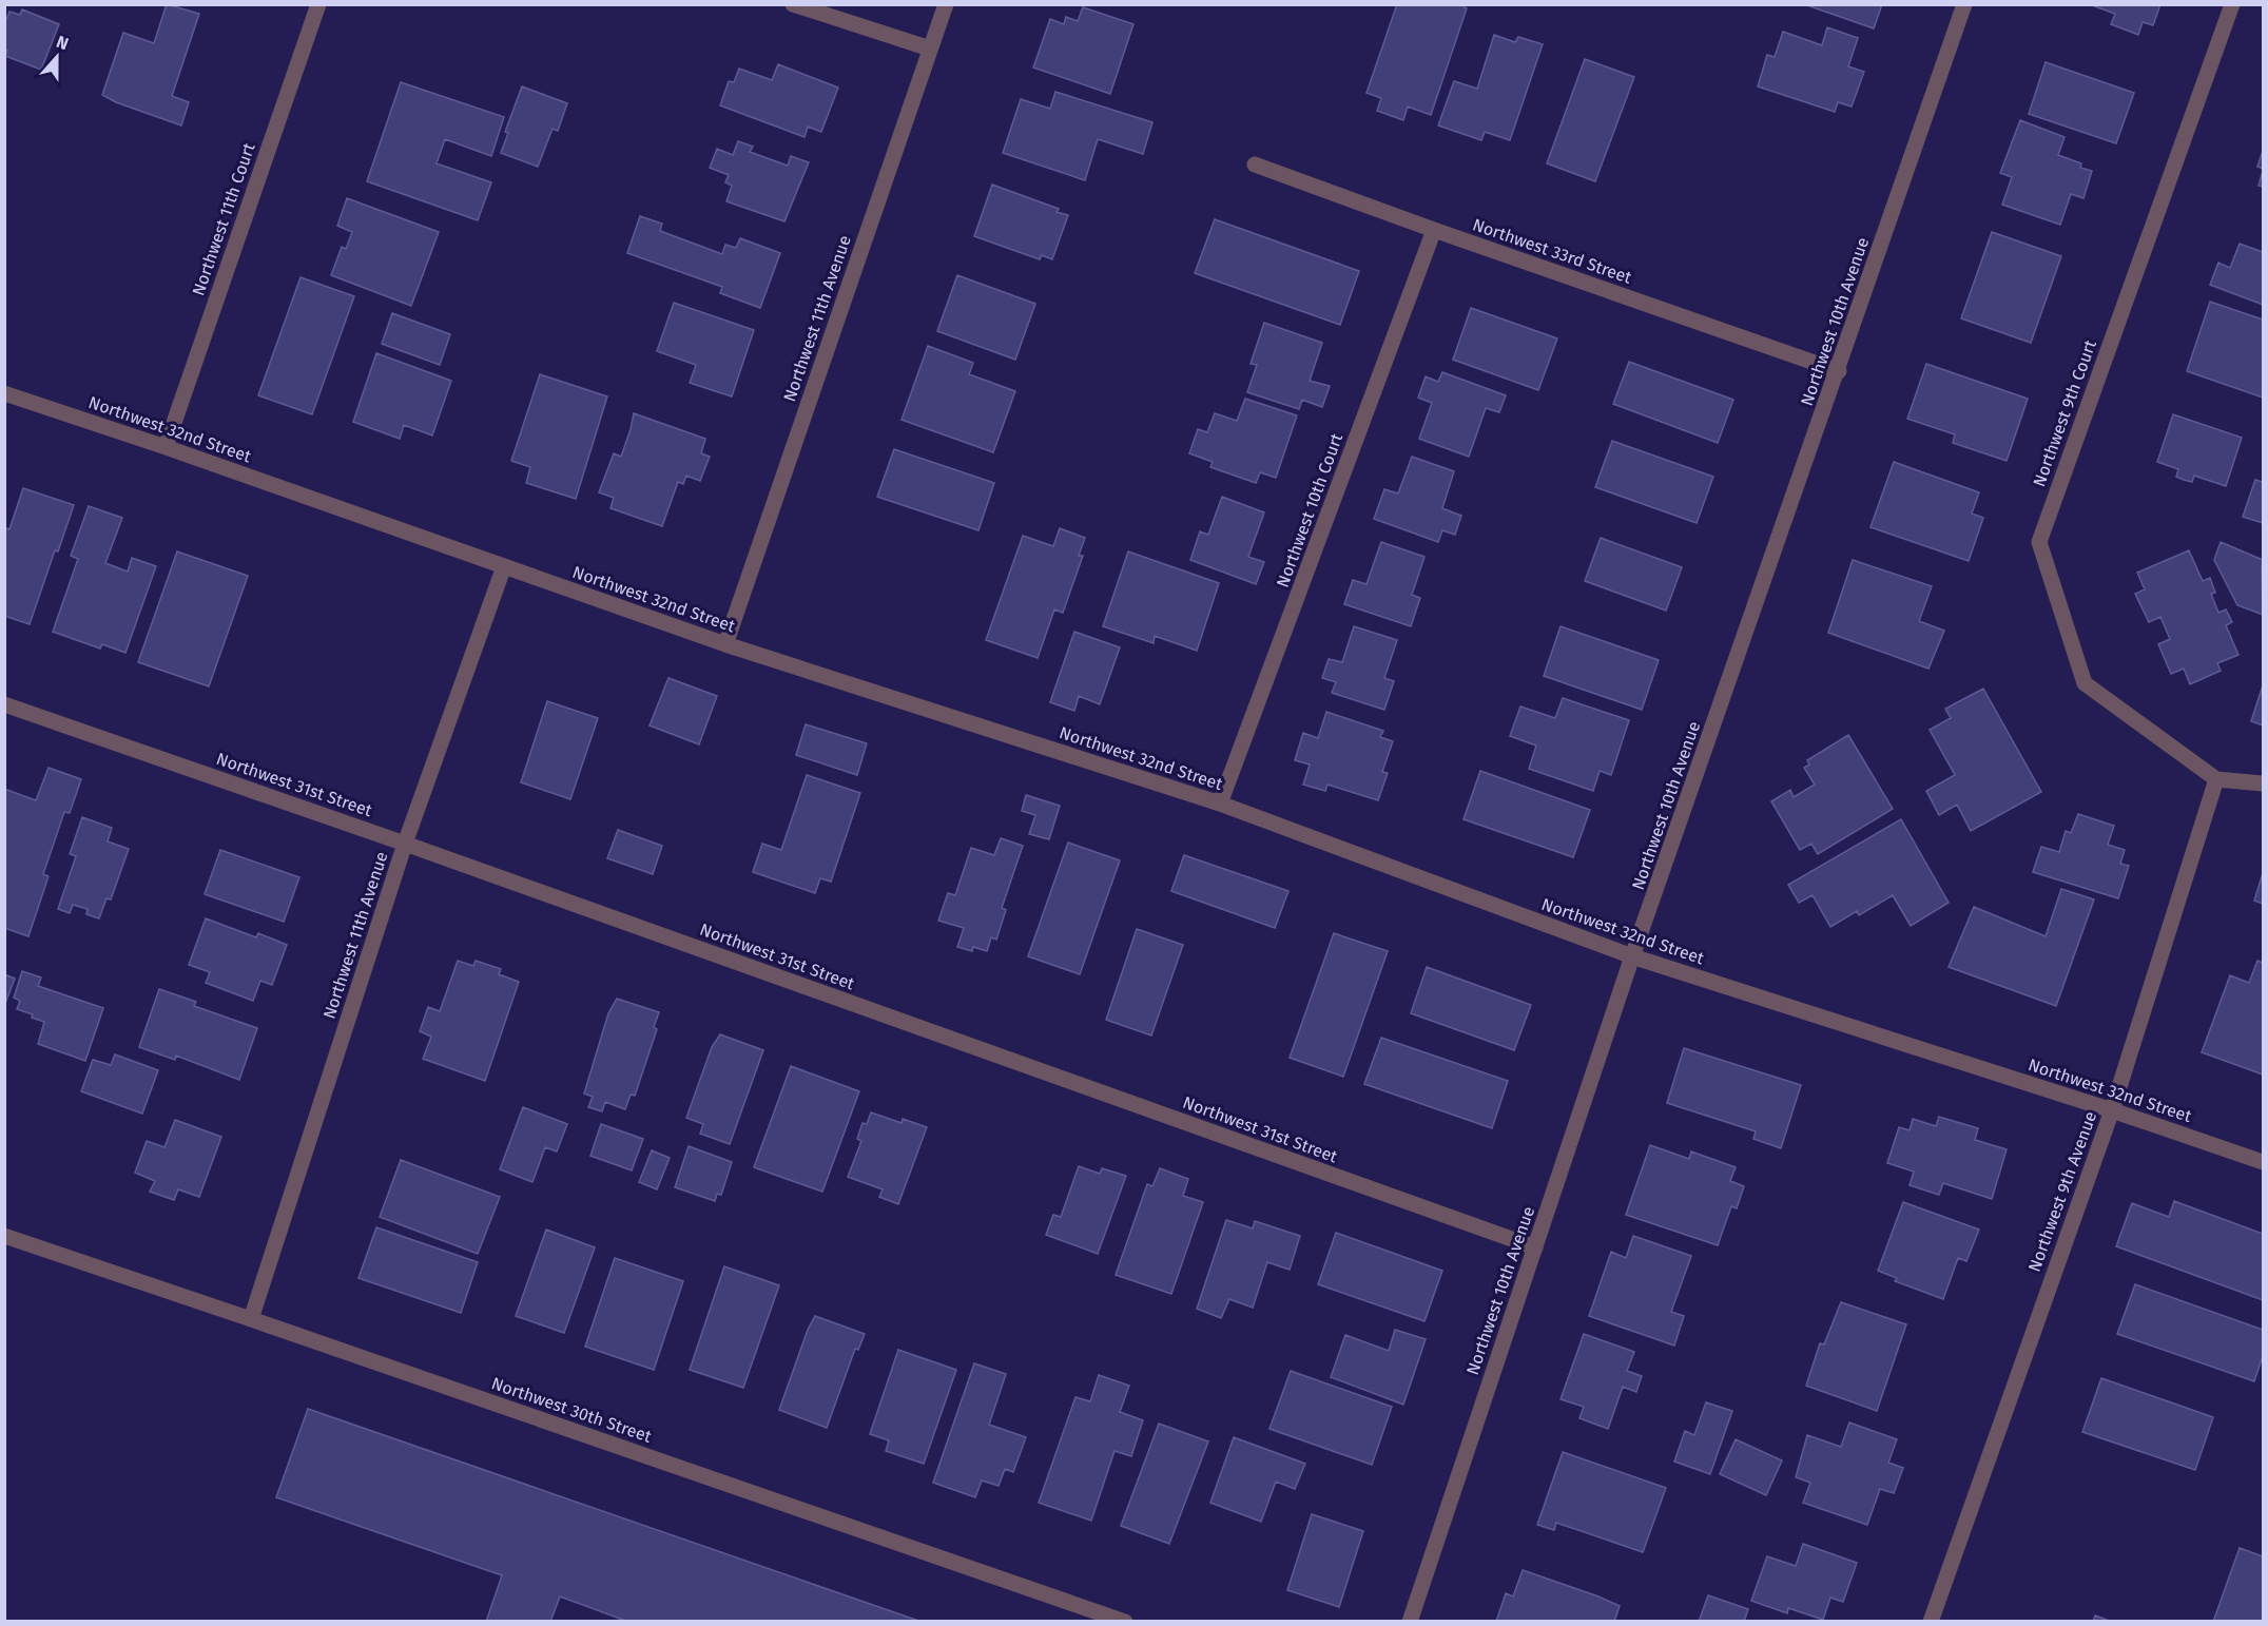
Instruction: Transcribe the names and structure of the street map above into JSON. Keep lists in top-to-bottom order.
{
  "streets": {
    "street": [
      "Northwest 11th Court",
      "Northwest 33rd Street",
      "Northwest 11th Avenue",
      "Northwest 10th Avenue",
      "Northwest 9th Court",
      "Northwest 32nd Street",
      "Northwest 10th Court",
      "Northwest 31st Street",
      "Northwest 9th Avenue",
      "Northwest 30th Street"
    ]
  },
  "crossings": [
    ["Northwest 11th Court", "Northwest 32nd Street"],
    ["Northwest 33rd Street", "Northwest 10th Avenue"],
    ["Northwest 33rd Street", "Northwest 10th Court"],
    ["Northwest 11th Avenue", "Northwest 32nd Street"],
    ["Northwest 11th Avenue", "Northwest 31st Street"],
    ["Northwest 11th Avenue", "Northwest 30th Street"],
    ["Northwest 10th Avenue", "Northwest 32nd Street"],
    ["Northwest 10th Avenue", "Northwest 31st Street"],
    ["Northwest 9th Court", "Northwest 9th Avenue"],
    ["Northwest 32nd Street", "Northwest 10th Court"],
    ["Northwest 32nd Street", "Northwest 9th Avenue"]
  ],
  "north": "top"
}
